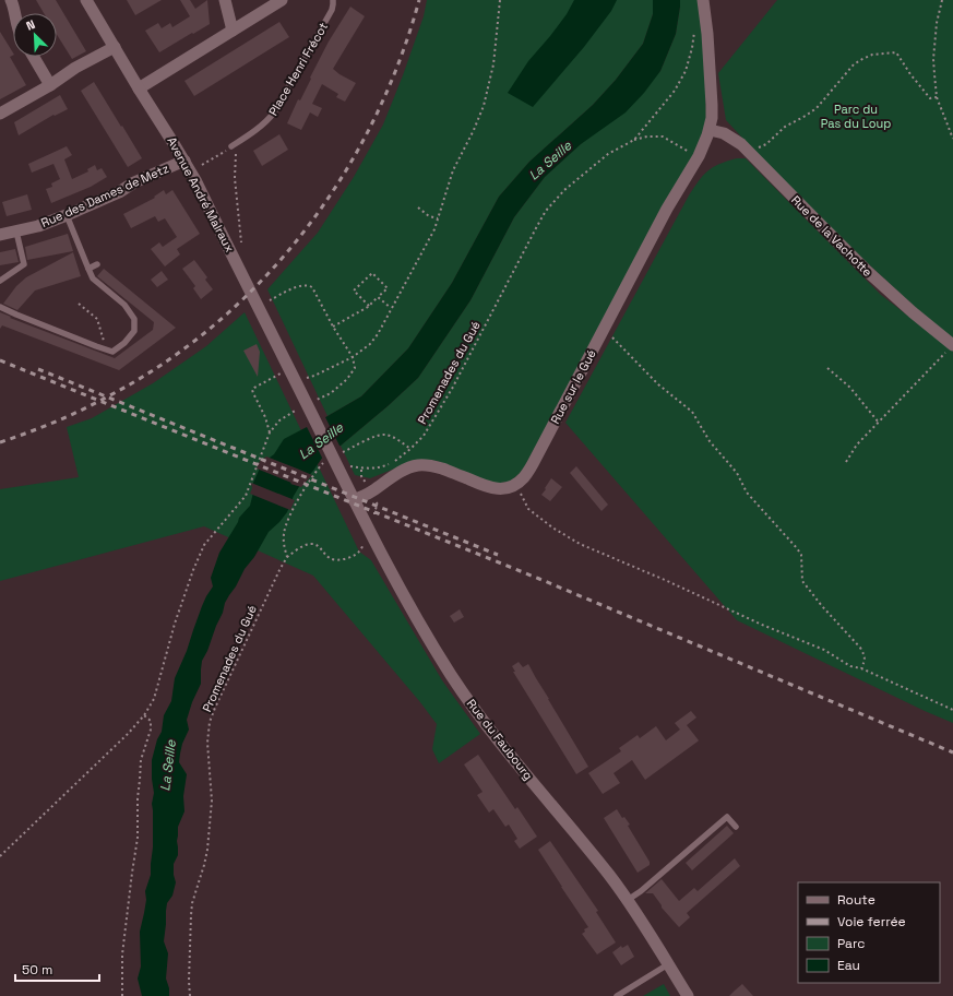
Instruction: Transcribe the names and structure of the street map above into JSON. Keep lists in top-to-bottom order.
{
  "streets": {
    "street": [
      "Avenue André Malraux",
      "Rue des Dames de Metz",
      "Rue de la Vachotte",
      "Rue sur le Gué",
      "Rue du Faubourg"
    ],
    "lane": ["Place Henri Frécot"],
    "path": ["Promenades du Gué"]
  },
  "crossings": [
    ["Avenue André Malraux", "Rue des Dames de Metz"],
    ["Avenue André Malraux", "Promenades du Gué"],
    ["Avenue André Malraux", "Rue du Faubourg"],
    ["Rue de la Vachotte", "Rue sur le Gué"],
    ["Promenades du Gué", "Rue du Faubourg"]
  ],
  "water": ["La Seille"],
  "parks": ["Parc du Pas du Loup"],
  "legend": [
    "Route",
    "Voie ferrée",
    "Parc",
    "Eau"
  ],
  "scale_bar": "50 m",
  "north": "top left"
}
